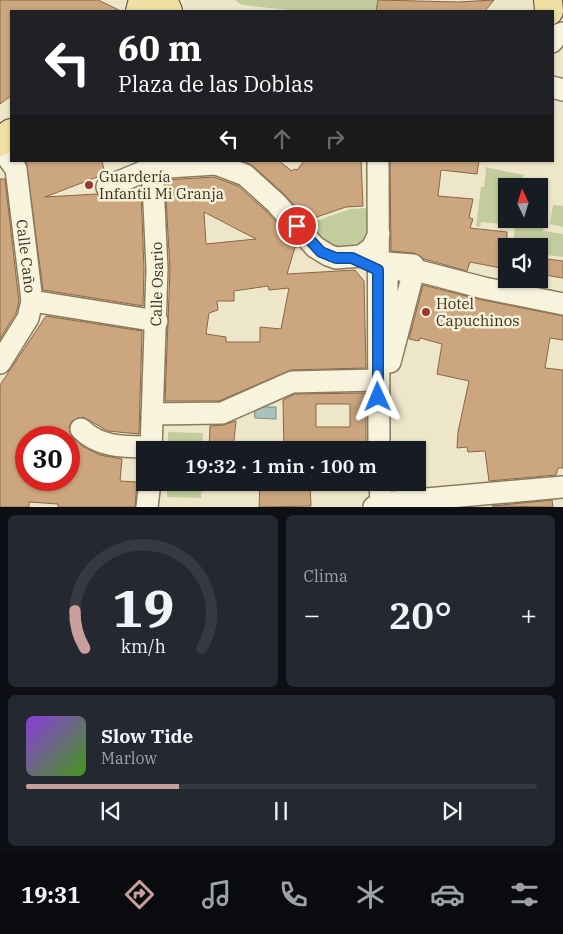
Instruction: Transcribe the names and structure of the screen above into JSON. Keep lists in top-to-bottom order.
{
  "streets": {
    "street": ["Calle Caño", "Calle Osario"]
  },
  "places": ["Guardería Infantil Mi Granja", "Hotel Capuchinos"],
  "north": "top",
  "page": {
    "turn": ["60 m", "Plaza de las Doblas"],
    "limit": "30",
    "trip": "19:32 · 1 min · 100 m",
    "tile": "Clima",
    "heat": ["−", "20°", "+"],
    "song": ["Slow Tide", "Marlow"],
    "tabs": "19:31",
    "gauge": ["19", "km/h"]
  }
}
